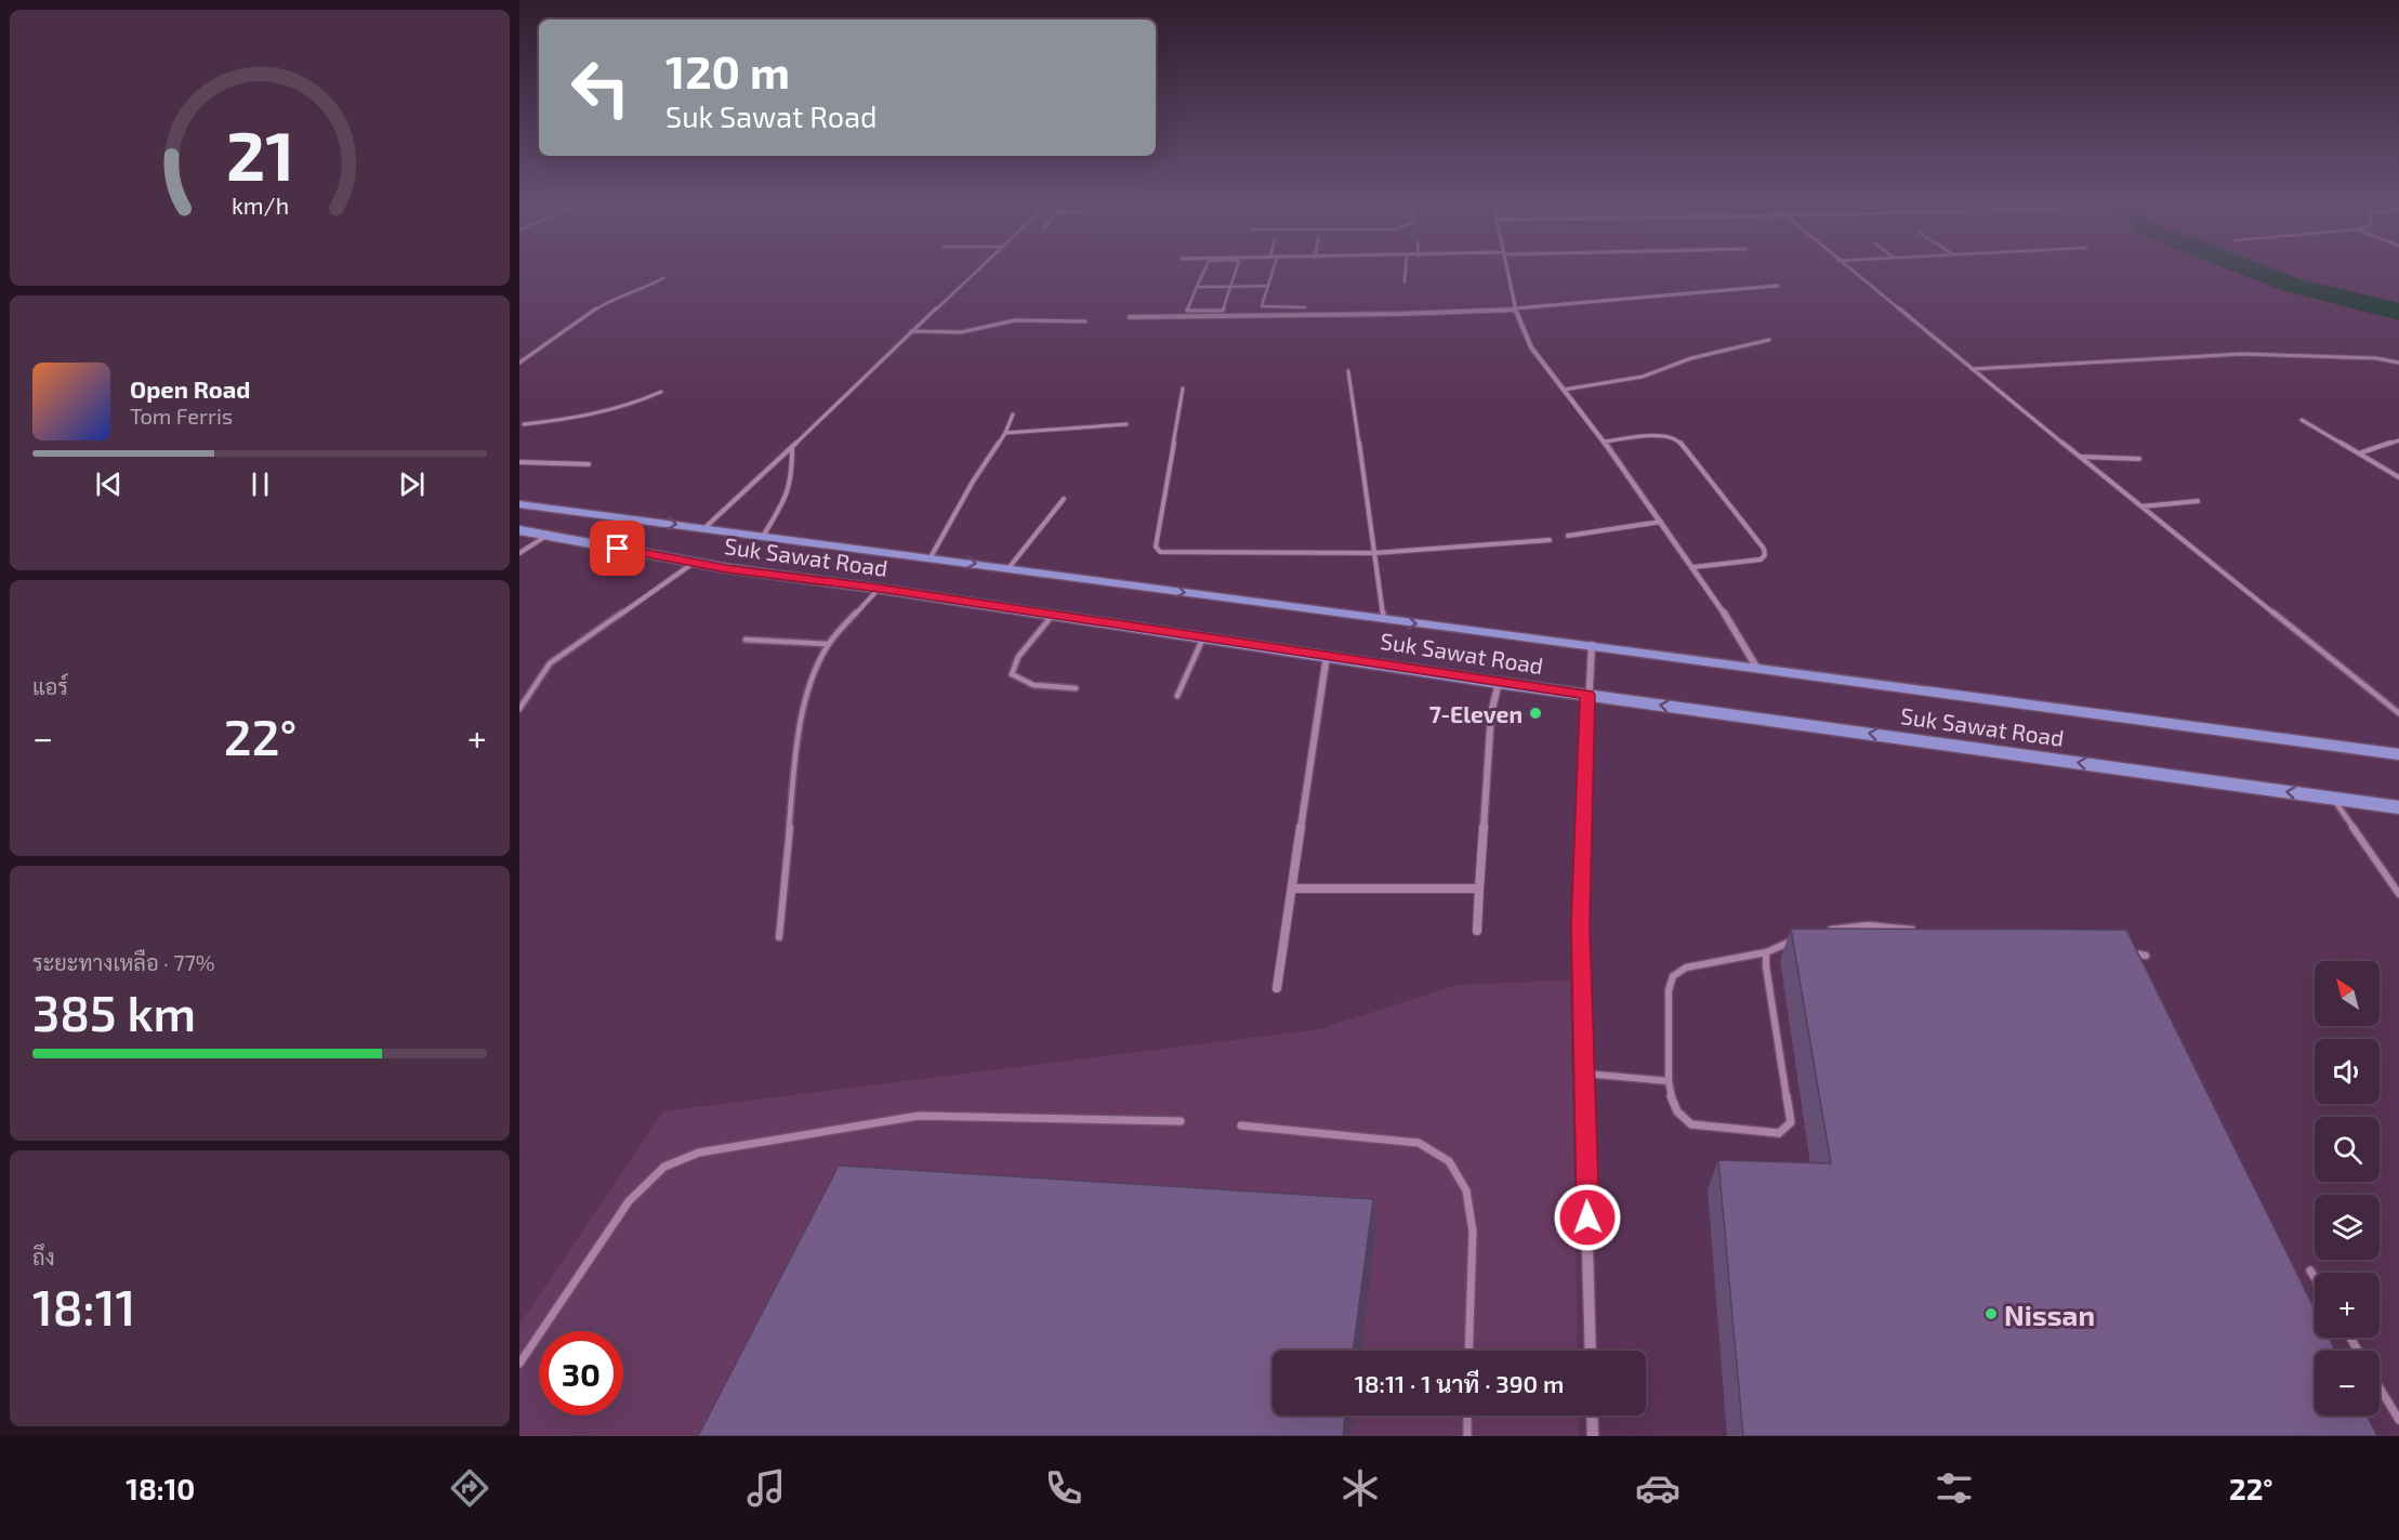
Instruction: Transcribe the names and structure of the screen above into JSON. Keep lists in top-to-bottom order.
{
  "streets": {
    "main road": ["Suk Sawat Road"]
  },
  "places": ["7-Eleven", "Nissan"],
  "north": "top left",
  "page": {
    "turn": ["120 m", "Suk Sawat Road"],
    "song": ["Open Road", "Tom Ferris"],
    "tile": [
      "แอร์",
      ["ระยะทางเหลือ · 77%", "385 km"],
      ["ถึง", "18:11"]
    ],
    "heat": ["−", "22°", "+"],
    "map_buttons": ["+", "−"],
    "limit": "30",
    "trip": "18:11 · 1 นาที · 390 m",
    "tabs": ["18:10", "22°"],
    "gauge": ["21", "km/h"]
  }
}
